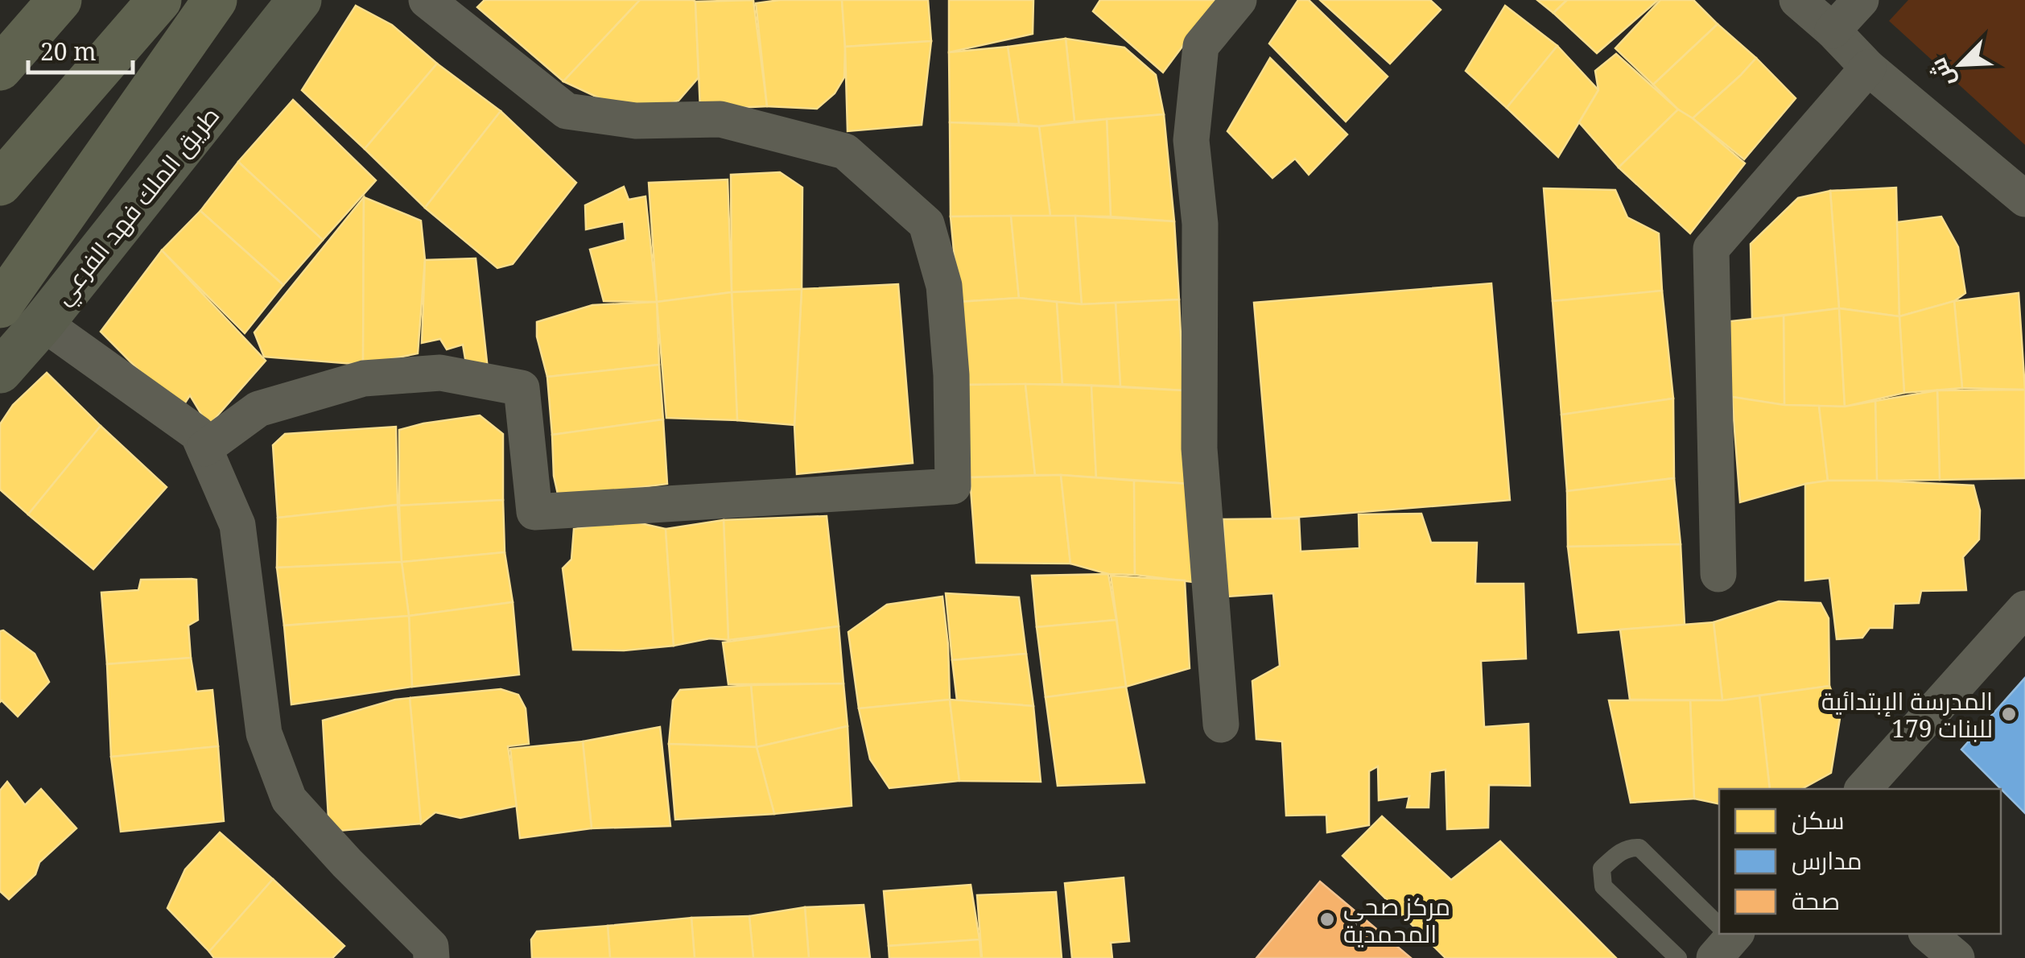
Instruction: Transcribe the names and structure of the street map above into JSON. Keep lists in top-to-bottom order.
{
  "streets": {
    "main road": ["طريق الملك فهد الفرعي"]
  },
  "places": ["المدرسة الإبتدائية 179 للبنات", "مركز صحي المحمدية"],
  "legend": ["سكن", "مدارس", "صحة"],
  "scale_bar": "20 m",
  "north": "bottom left"
}
